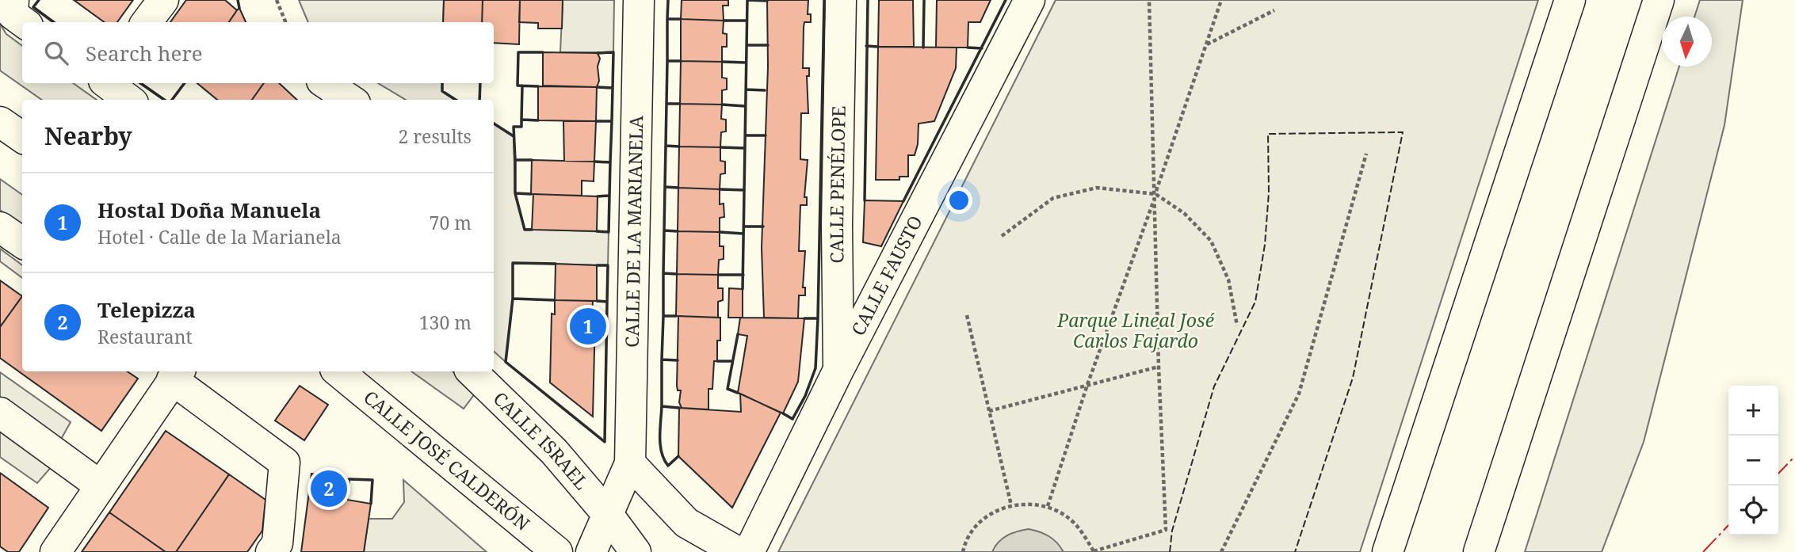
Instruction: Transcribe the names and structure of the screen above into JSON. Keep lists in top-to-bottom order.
{
  "streets": {
    "street": [
      "CALLE PENÉLOPE",
      "CALLE DE LA MARIANELA",
      "CALLE FAUSTO",
      "CALLE ISRAEL",
      "CALLE JOSÉ CALDERÓN"
    ]
  },
  "crossings": [
    ["CALLE PENÉLOPE", "CALLE FAUSTO"]
  ],
  "parks": ["Parque Lineal José Carlos Fajardo"],
  "north": "bottom",
  "page": {
    "search": "Search here",
    "heading": ["Nearby", "2 results"],
    "list": [
      {
        "mark": "1",
        "name": "Hostal Doña Manuela",
        "note": "Hotel · Calle de la Marianela",
        "value": "70 m"
      },
      {
        "mark": "2",
        "name": "Telepizza",
        "note": "Restaurant",
        "value": "130 m"
      }
    ],
    "pins": ["1", "2"],
    "map_buttons": ["+", "−"]
  }
}
